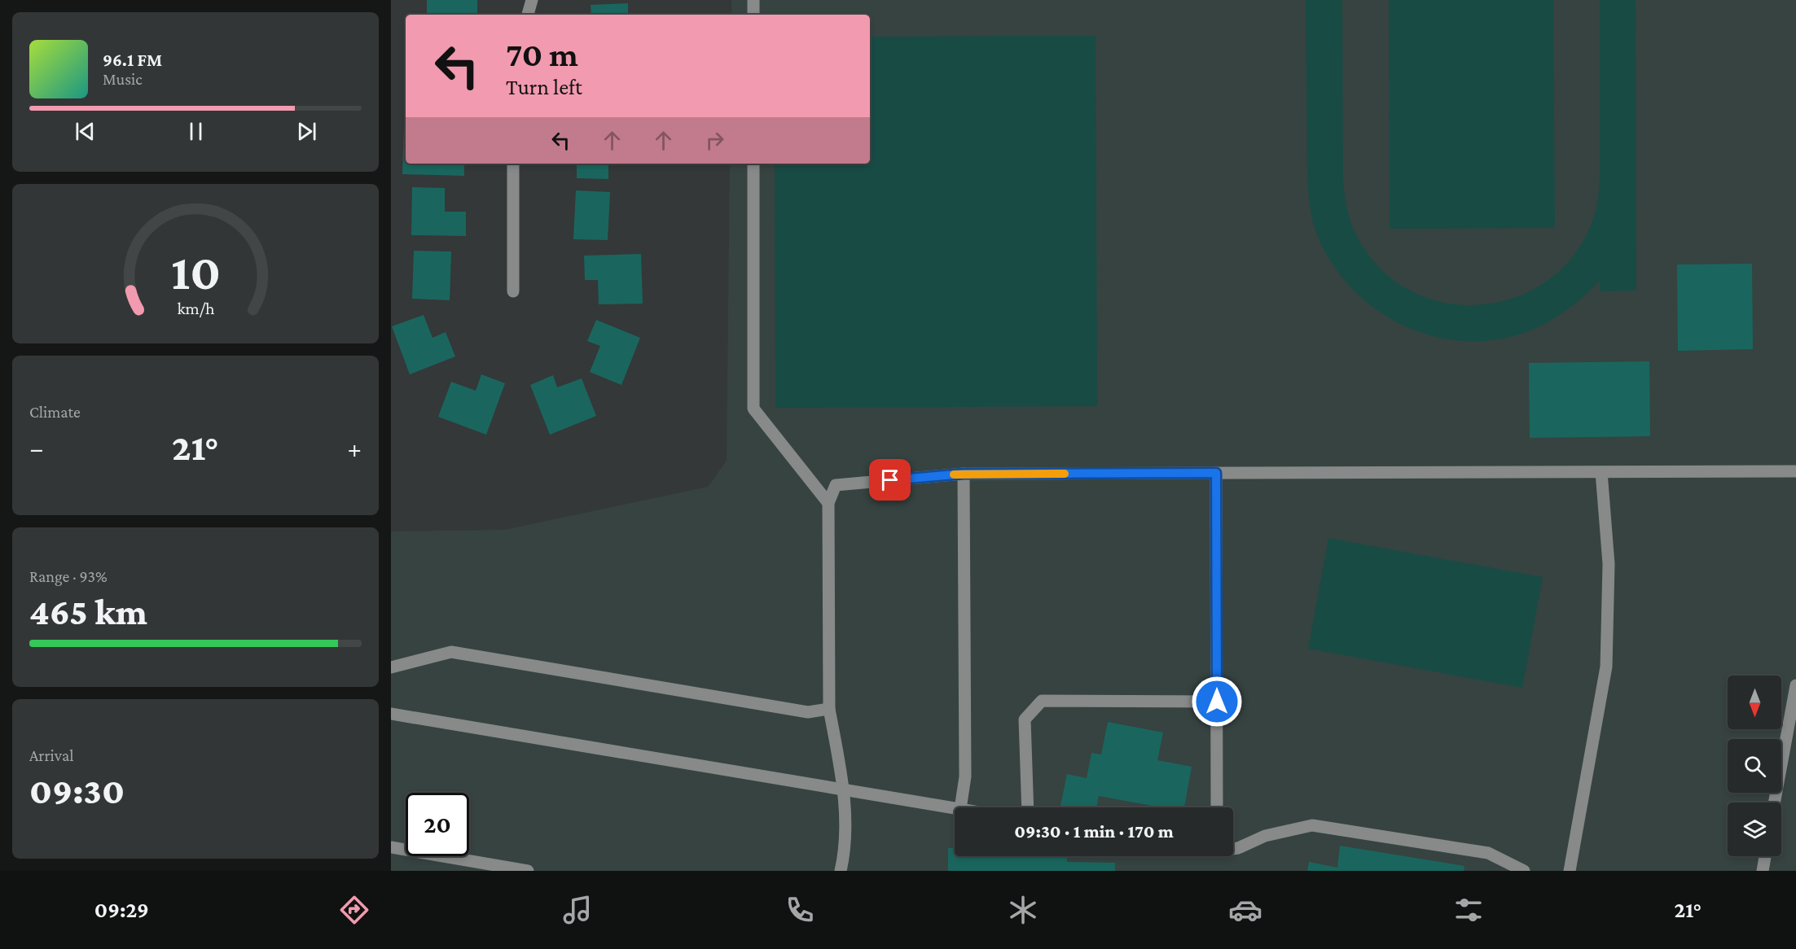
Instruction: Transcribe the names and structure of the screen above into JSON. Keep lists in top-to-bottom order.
{
  "north": "bottom",
  "page": {
    "turn": ["70 m", "Turn left"],
    "song": ["96.1 FM", "Music"],
    "tile": [
      "Climate",
      ["Range · 93%", "465 km"],
      ["Arrival", "09:30"]
    ],
    "heat": ["−", "21°", "+"],
    "limit": "20",
    "trip": "09:30 · 1 min · 170 m",
    "tabs": ["09:29", "21°"],
    "gauge": ["10", "km/h"]
  }
}
